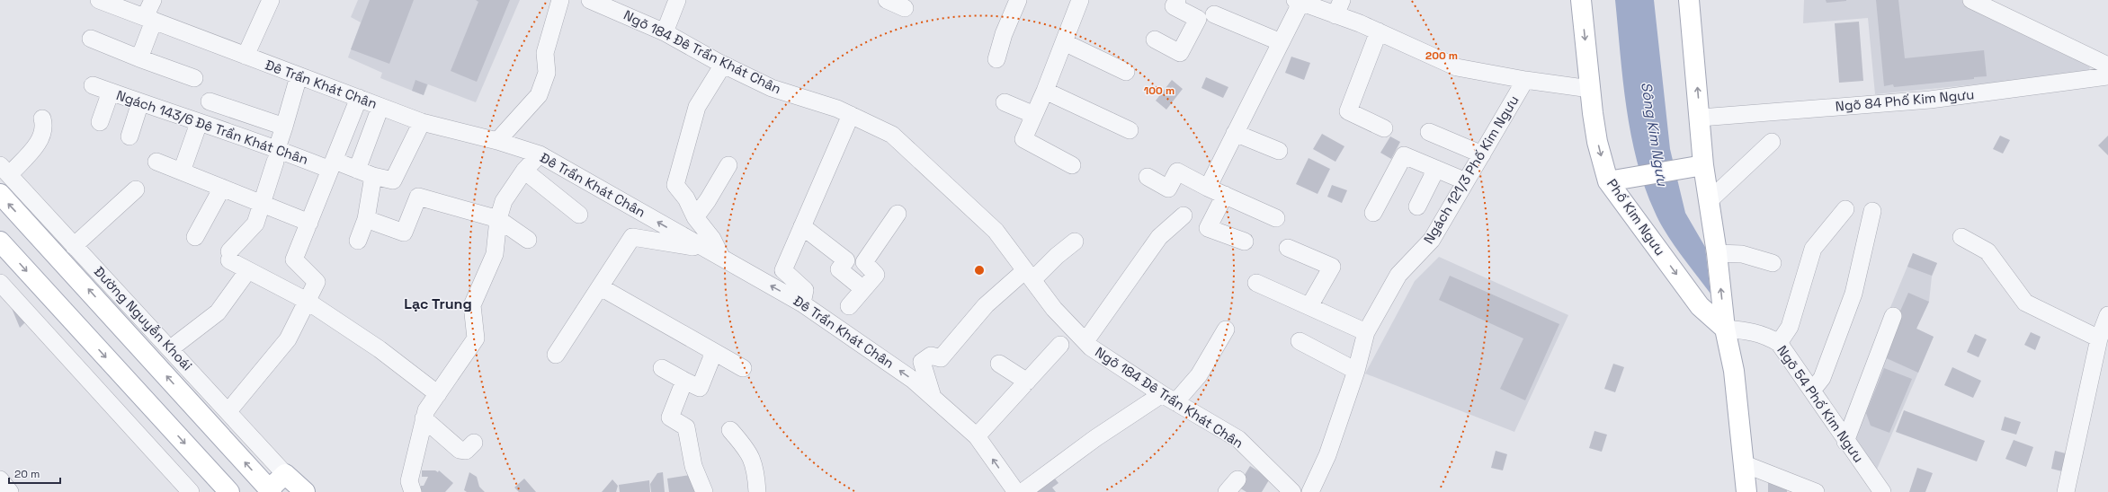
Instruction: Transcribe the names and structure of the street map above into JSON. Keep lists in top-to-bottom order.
{
  "streets": {
    "main road": ["Phố Kim Ngưu", "Đường Nguyễn Khoái"],
    "street": [
      "Ngõ 184 Đê Trần Khát Chân",
      "Đê Trần Khát Chân",
      "Ngõ 84 Phố Kim Ngưu",
      "Ngách 143/6 Đê Trần Khát Chân",
      "Ngách 121/3 Phố Kim Ngưu",
      "Ngõ 54 Phố Kim Ngưu"
    ]
  },
  "crossings": [
    ["Đê Trần Khát Chân", "Ngách 143/6 Đê Trần Khát Chân"],
    ["Phố Kim Ngưu", "Ngõ 54 Phố Kim Ngưu"]
  ],
  "districts": ["Lạc Trung"],
  "water": ["Sông Kim Ngưu"],
  "scale_bar": "20 m",
  "rings": ["200 m", "100 m"]
}
